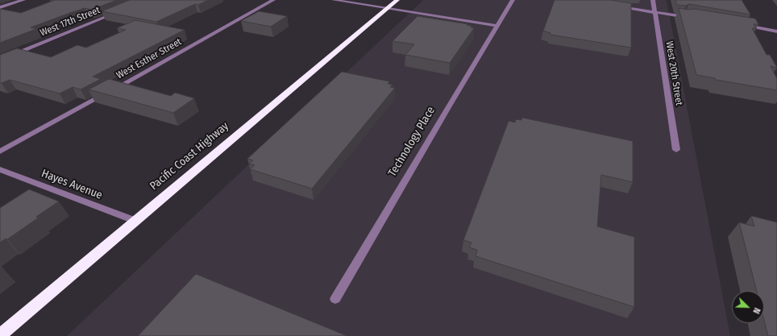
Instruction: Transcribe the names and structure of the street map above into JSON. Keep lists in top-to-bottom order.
{
  "streets": {
    "highway": ["Pacific Coast Highway"],
    "street": [
      "West 17th Street",
      "West Esther Street",
      "West 20th Street",
      "Technology Place",
      "Hayes Avenue"
    ]
  },
  "crossings": [
    ["Pacific Coast Highway", "Hayes Avenue"]
  ],
  "north": "bottom right"
}
